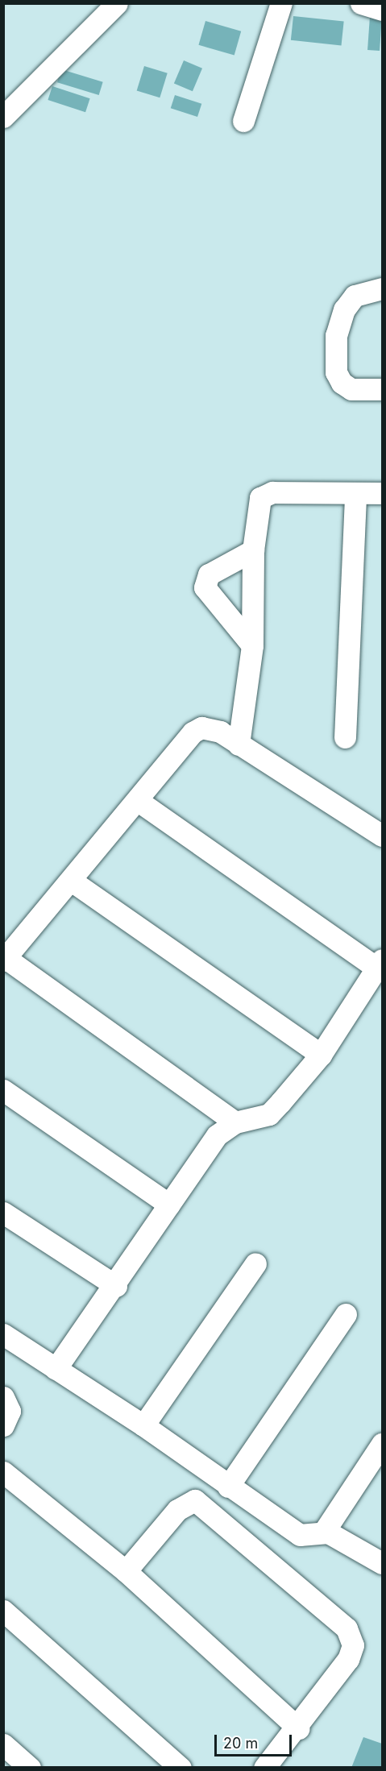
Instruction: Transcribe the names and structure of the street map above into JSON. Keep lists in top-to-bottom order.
{
  "scale_bar": "20 m"
}
